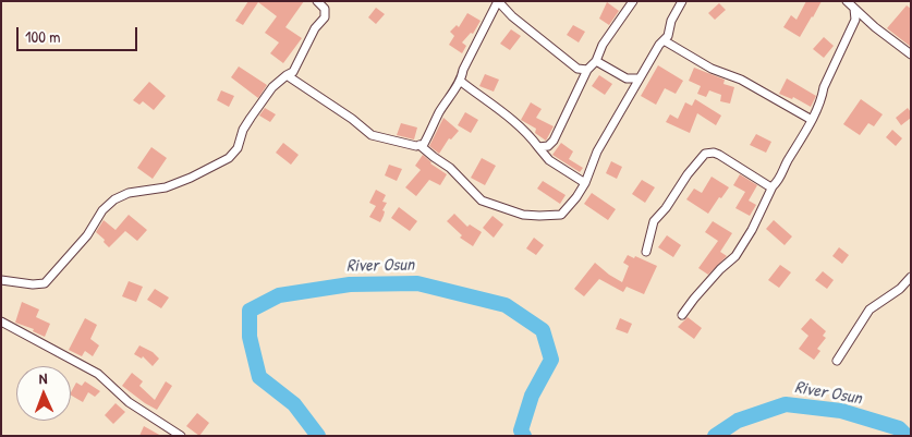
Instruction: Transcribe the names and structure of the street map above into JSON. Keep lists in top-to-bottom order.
{
  "water": ["River Osun"],
  "scale_bar": "100 m",
  "north": "top"
}
